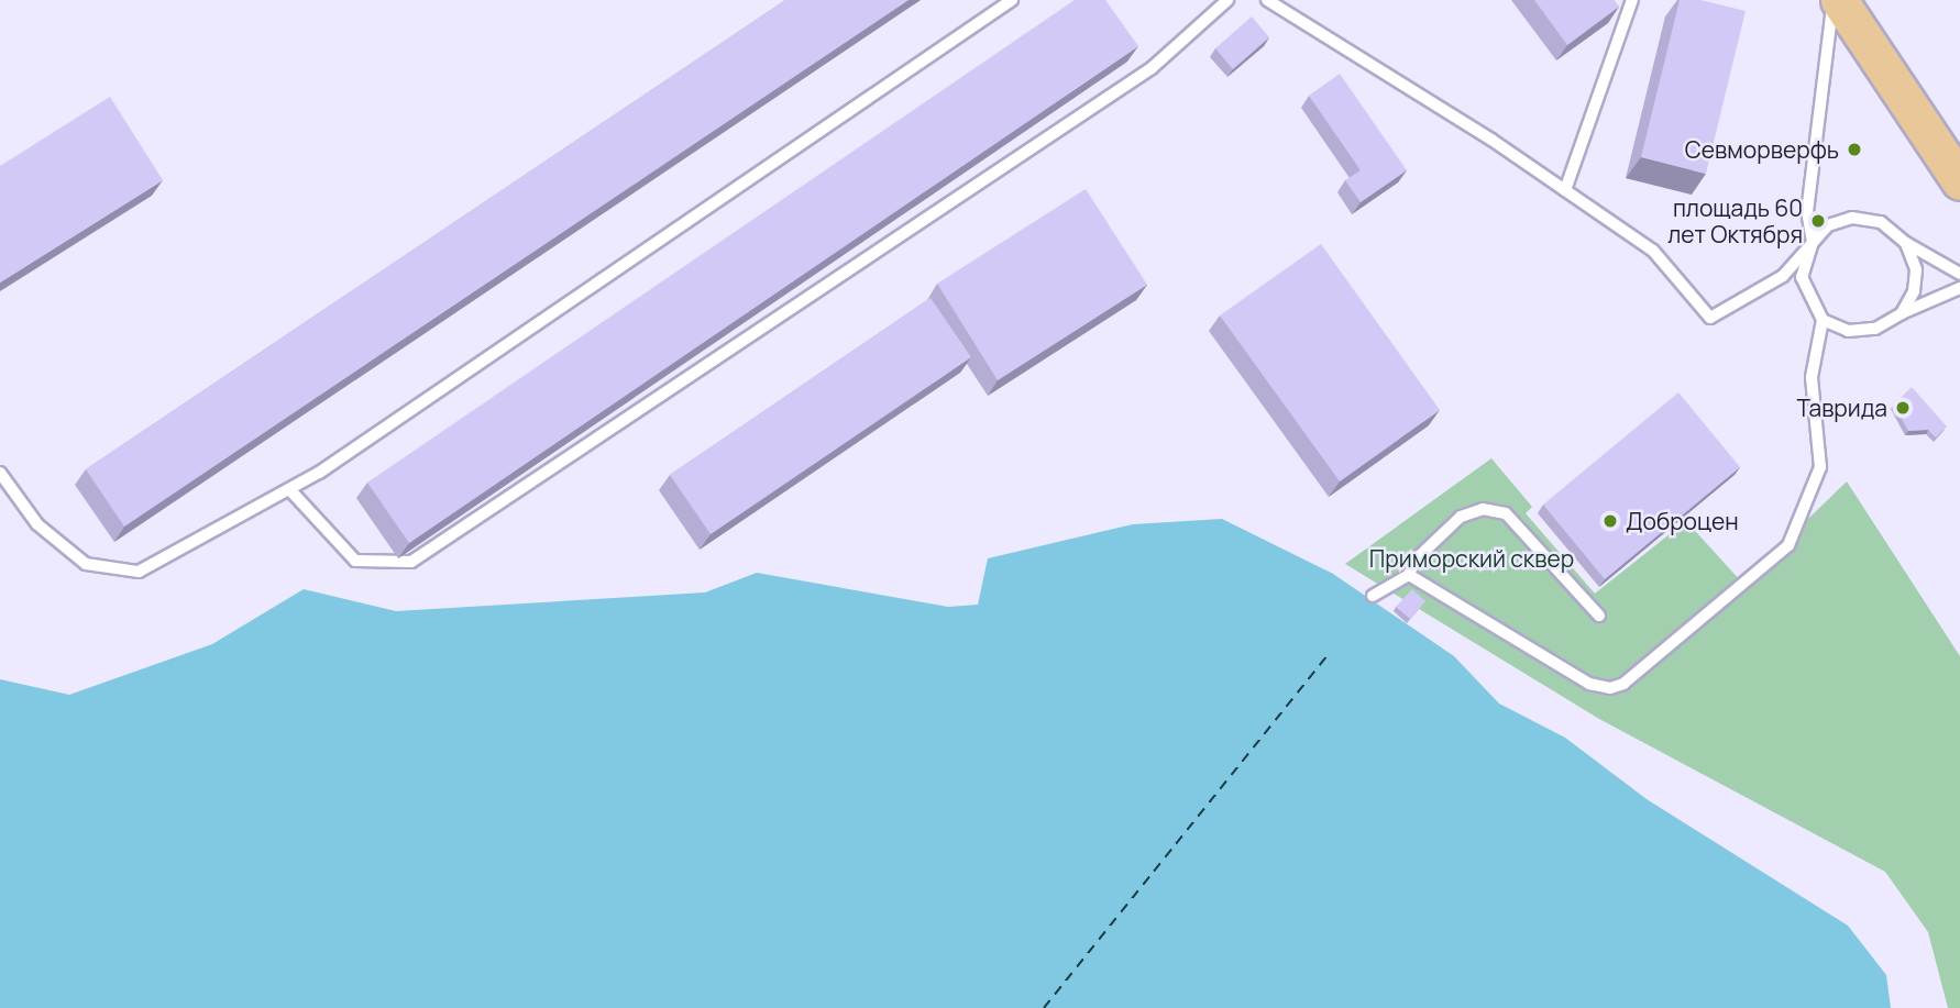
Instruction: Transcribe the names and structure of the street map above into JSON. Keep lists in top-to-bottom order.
{
  "parks": ["Приморский сквер"],
  "places": [
    "Севморверфь",
    "площадь 60 лет Октября",
    "Таврида",
    "Доброцен"
  ]
}
